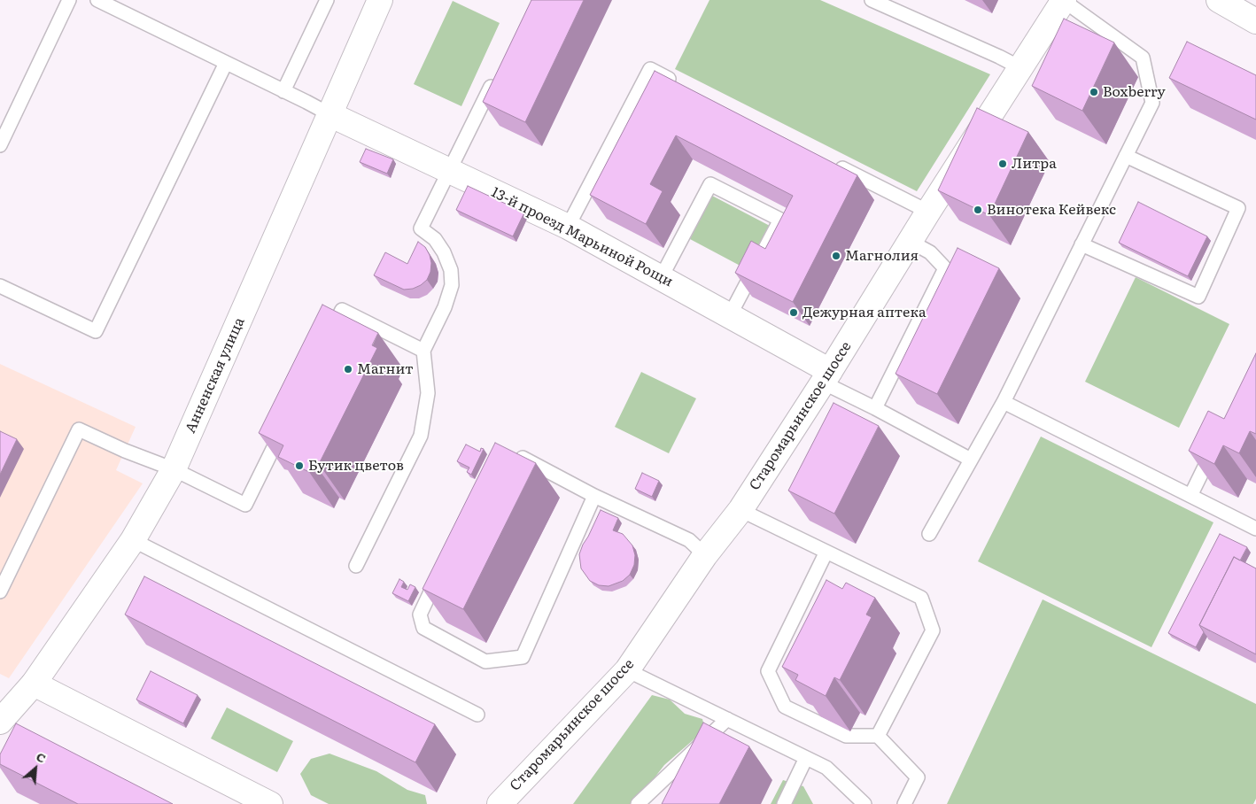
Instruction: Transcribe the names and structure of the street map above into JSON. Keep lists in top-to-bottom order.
{
  "streets": {
    "street": ["13-й проезд Марьиной Рощи", "Анненская улица", "Старомарьинское шоссе"]
  },
  "crossings": [
    ["13-й проезд Марьиной Рощи", "Анненская улица"],
    ["13-й проезд Марьиной Рощи", "Старомарьинское шоссе"]
  ],
  "places": [
    "Boxberry",
    "Литра",
    "Винотека Кейвекс",
    "Магнолия",
    "Дежурная аптека",
    "Магнит",
    "Бутик цветов"
  ],
  "north": "top right"
}
